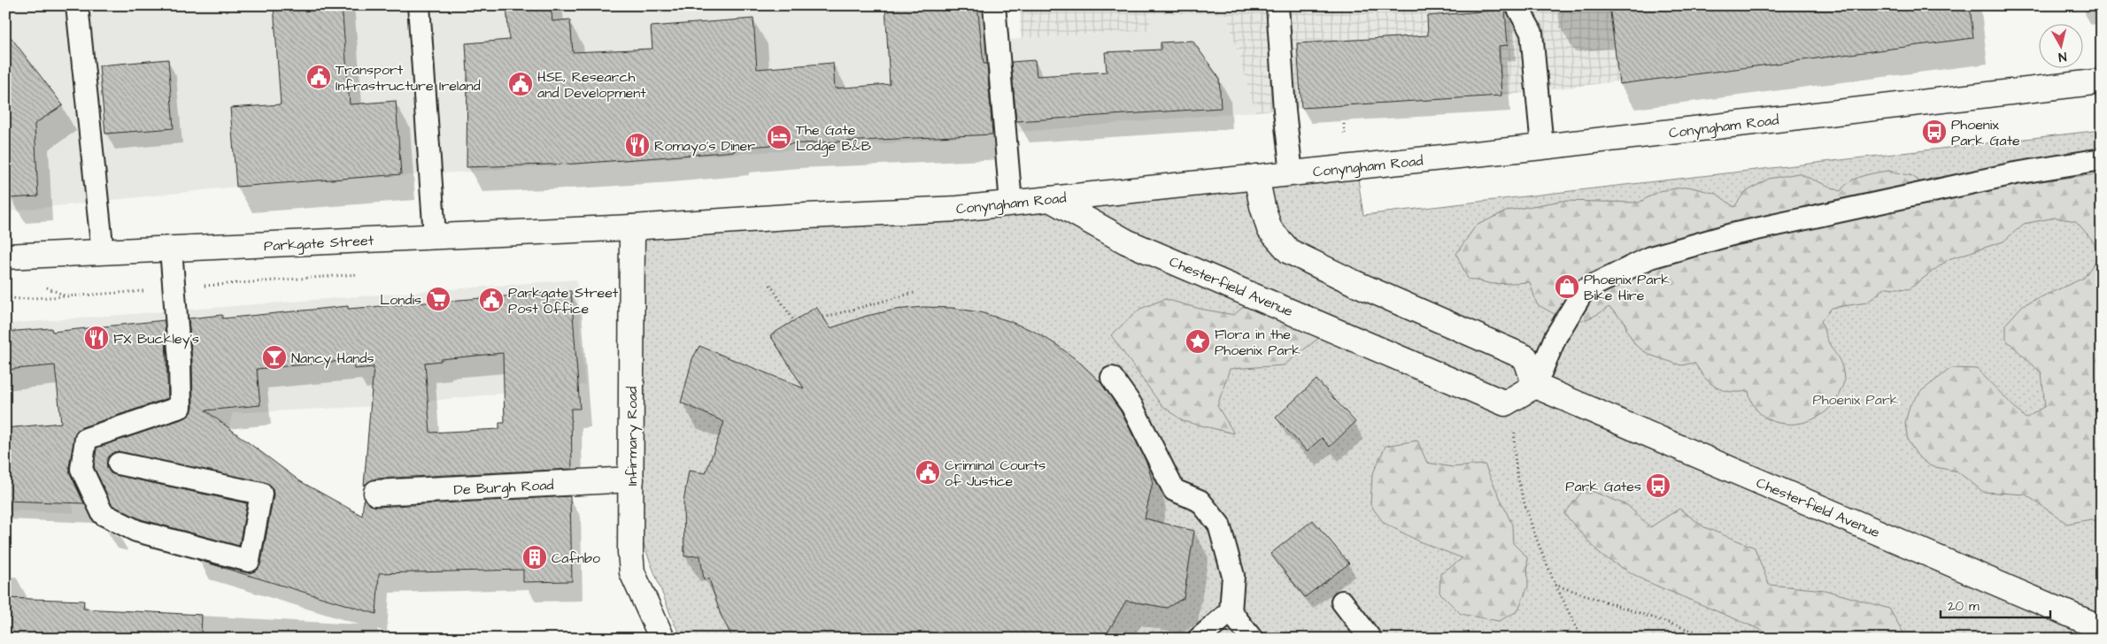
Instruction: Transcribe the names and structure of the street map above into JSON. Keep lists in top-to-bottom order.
{
  "streets": {
    "main road": [
      "Conyngham Road",
      "Parkgate Street",
      "Chesterfield Avenue",
      "Infirmary Road",
      "De Burgh Road"
    ]
  },
  "crossings": [
    ["Conyngham Road", "Parkgate Street"],
    ["Conyngham Road", "Chesterfield Avenue"],
    ["Conyngham Road", "Infirmary Road"],
    ["Parkgate Street", "Infirmary Road"],
    ["Infirmary Road", "De Burgh Road"]
  ],
  "parks": ["Phoenix Park"],
  "places": {
    "public building": [
      "Transport Infrastructure Ireland",
      "HSE, Research and Development",
      "Parkgate Street Post Office",
      "Criminal Courts of Justice"
    ],
    "bus stop": ["Phoenix Park Gate", "Park Gates"],
    "hotel": ["The Gate Lodge B&B"],
    "restaurant": ["Romayo's Diner", "FX Buckley's"],
    "shop": ["Phoenix Park Bike Hire"],
    "supermarket": ["Londis"],
    "place": ["Flora in the Phoenix Park"],
    "bar": ["Nancy Hands"],
    "building": ["Cafnbo"]
  },
  "scale_bar": "20 m",
  "north": "bottom"
}
